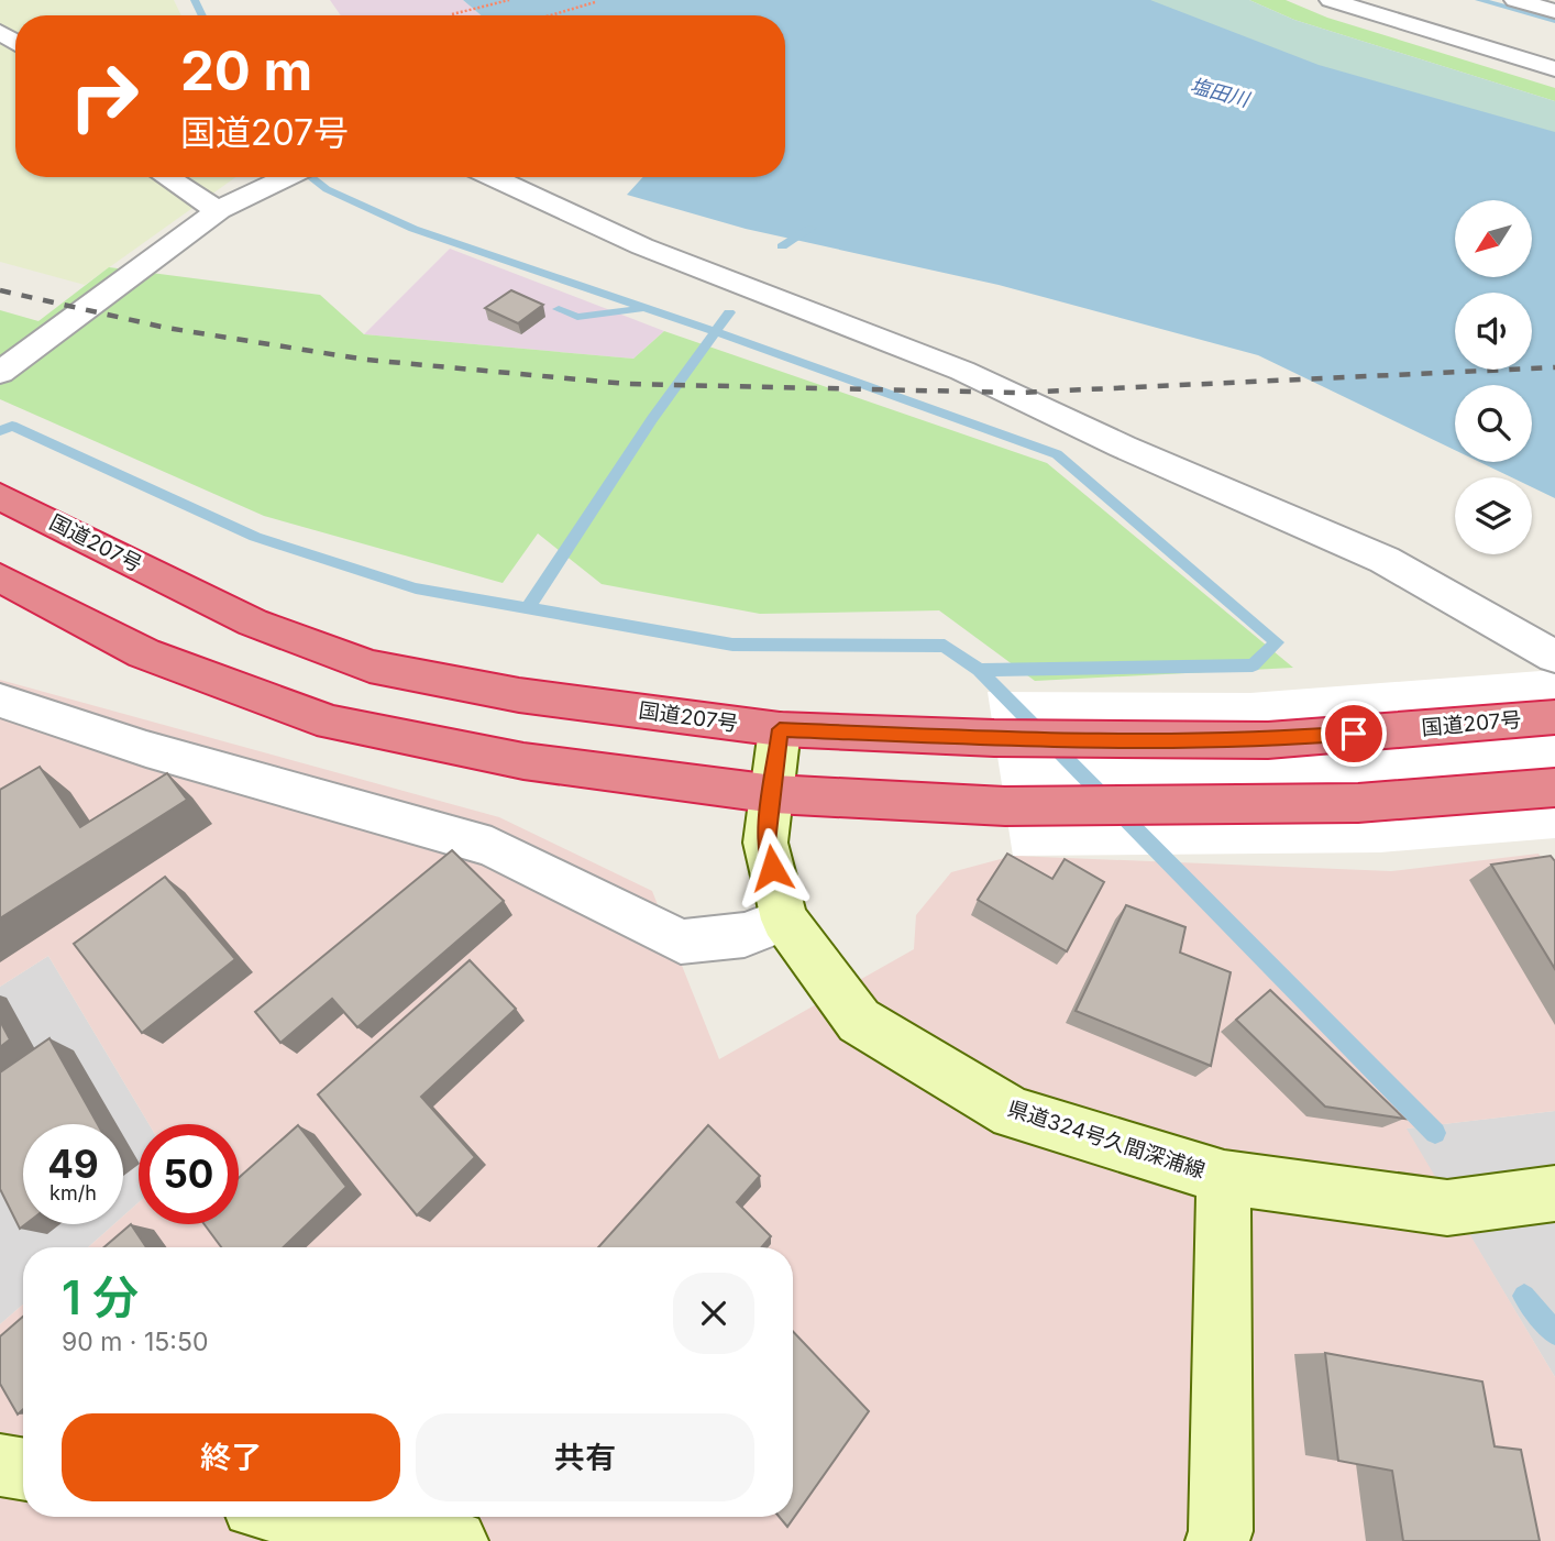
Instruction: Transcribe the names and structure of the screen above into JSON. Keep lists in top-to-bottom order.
{
  "streets": {
    "highway": ["国道207号"],
    "main road": ["県道324号久間深浦線"]
  },
  "crossings": [
    ["国道207号", "県道324号久間深浦線"]
  ],
  "water": ["塩田川"],
  "north": "bottom left",
  "page": {
    "turn": ["20 m", "国道207号"],
    "speed": "49 km/h",
    "limit": "50",
    "heading": ["1 分", "90 m · 15:50"],
    "buttons": ["終了", "共有"]
  }
}
